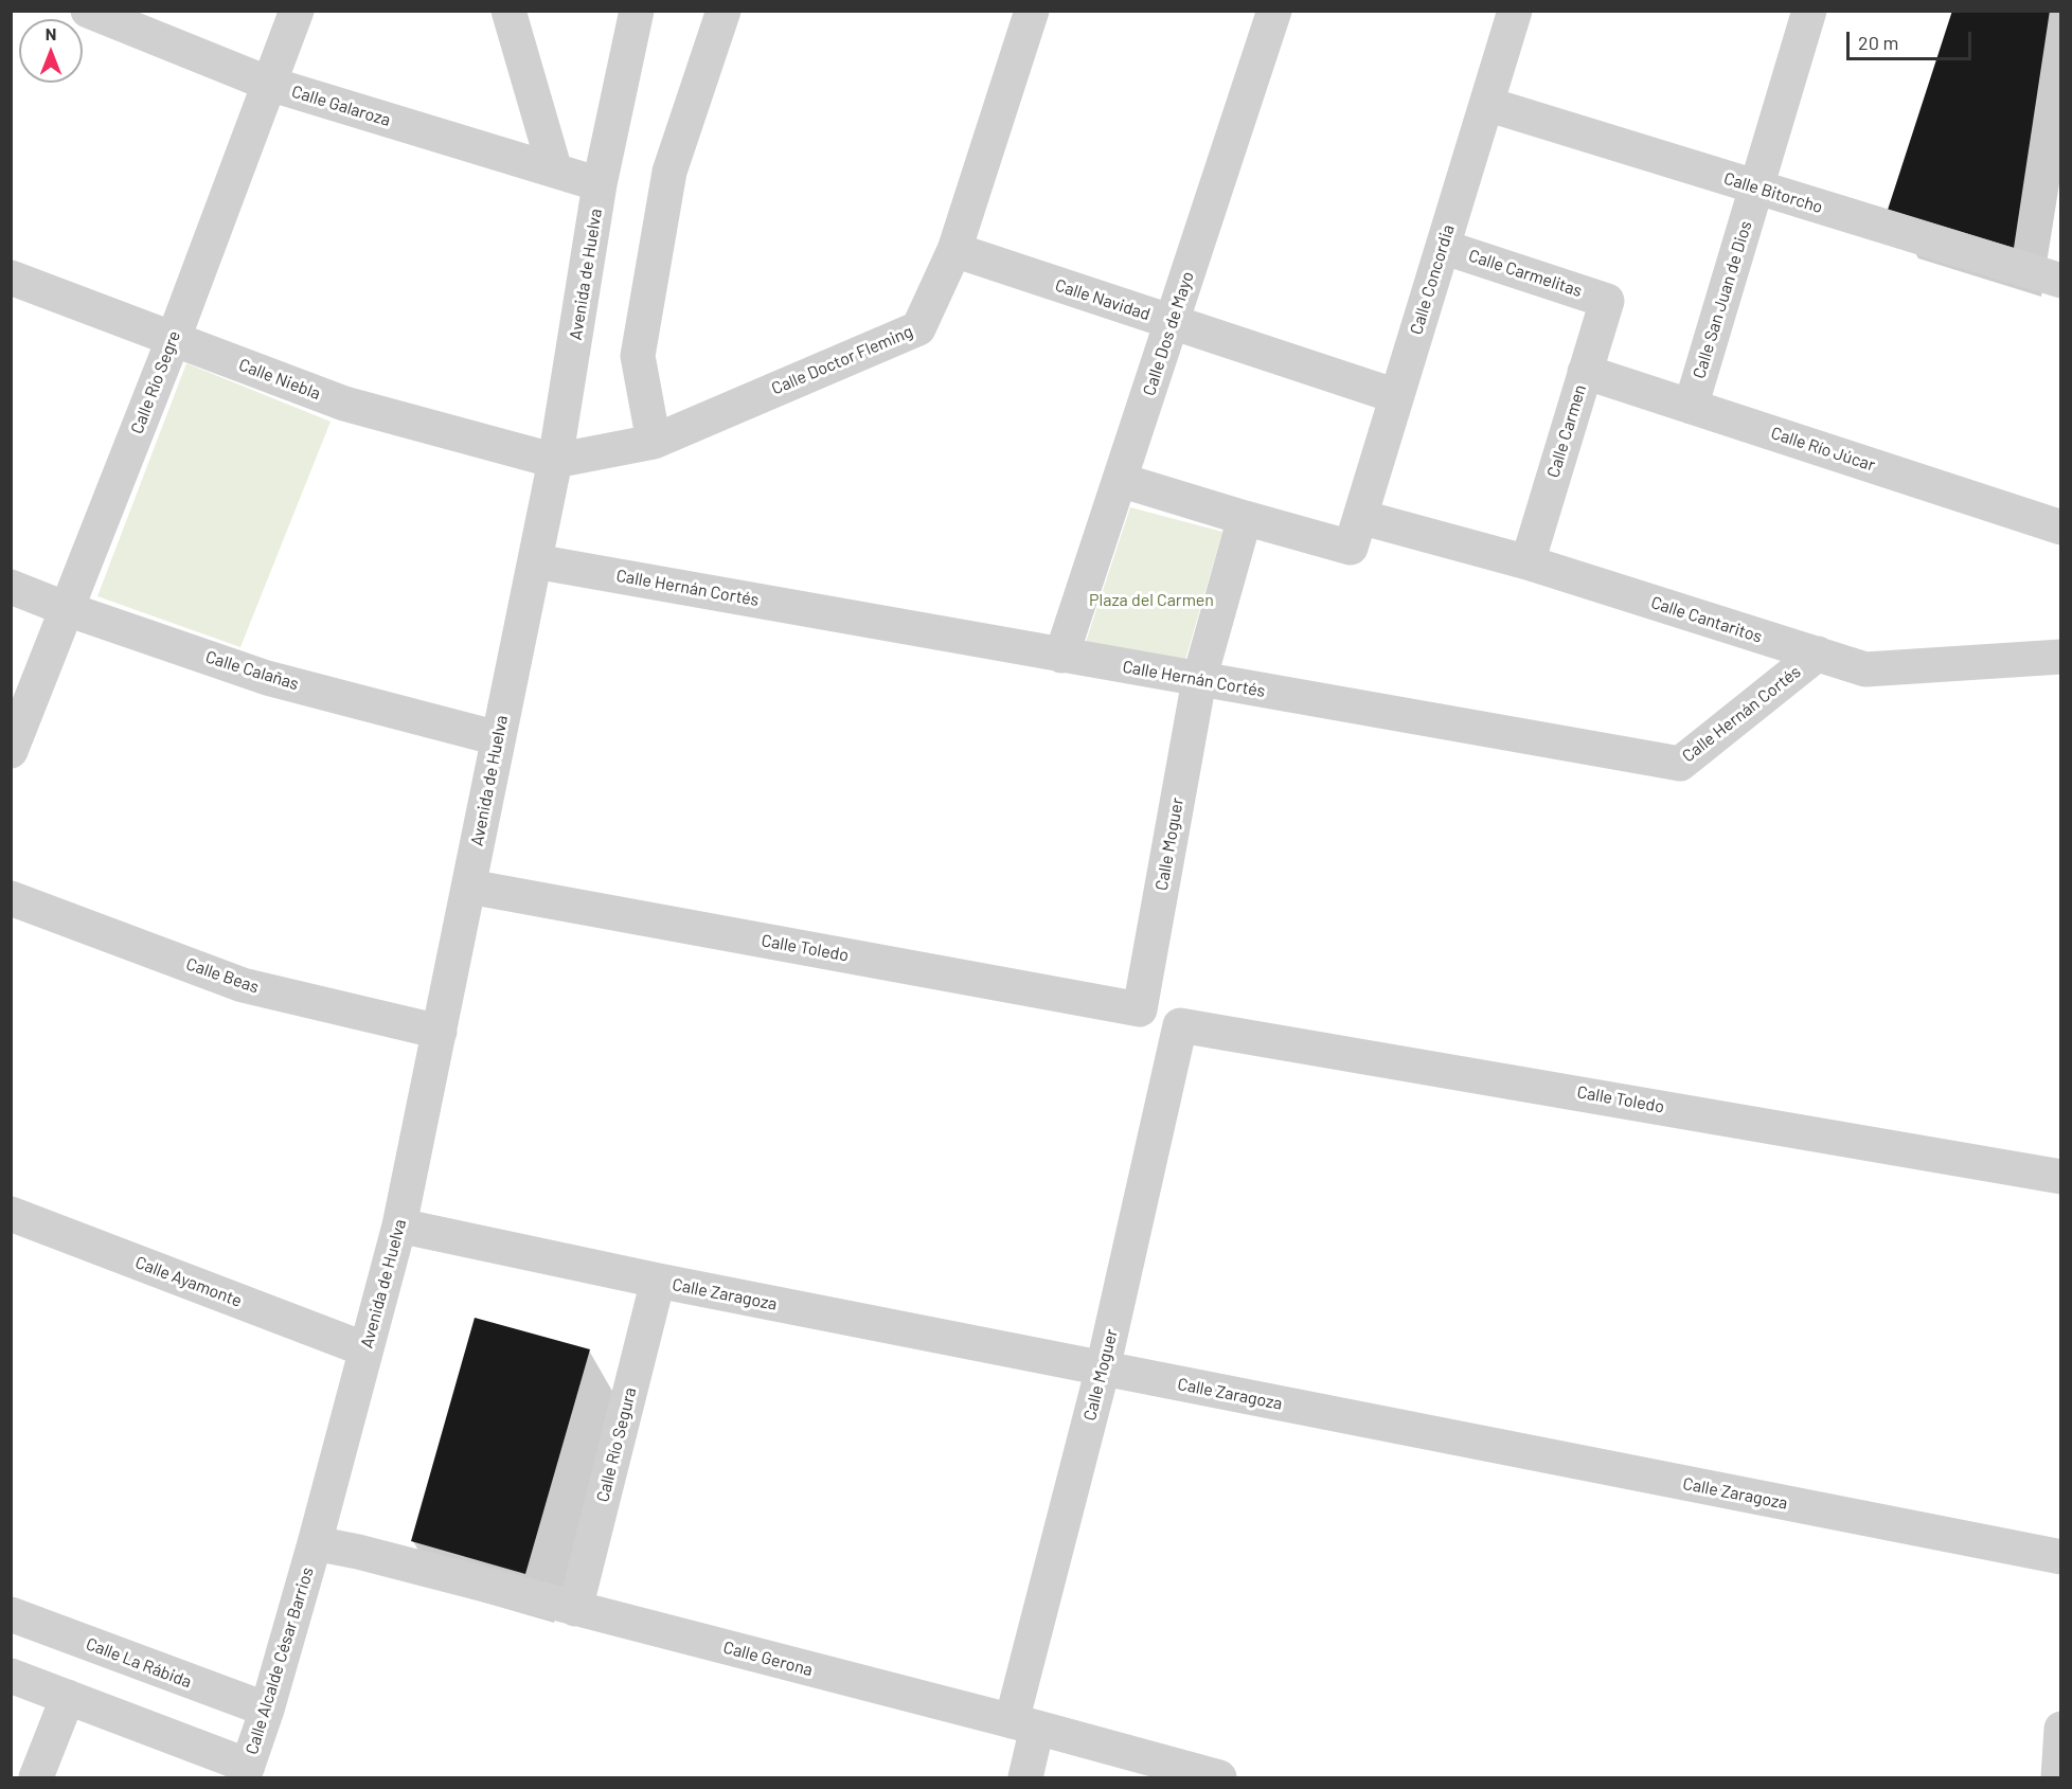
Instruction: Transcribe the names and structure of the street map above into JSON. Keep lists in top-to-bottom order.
{
  "streets": {
    "street": [
      "Calle Galaroza",
      "Calle Bitorcho",
      "Calle Carmelitas",
      "Avenida de Huelva",
      "Calle Concordia",
      "Calle Navidad",
      "Calle San Juan de Dios",
      "Calle Dos de Mayo",
      "Calle Doctor Fleming",
      "Calle Niebla",
      "Calle Río Segre",
      "Calle Carmen",
      "Calle Río Júcar",
      "Calle Hernán Cortés",
      "Calle Cantaritos",
      "Calle Calañas",
      "Calle Moguer",
      "Calle Toledo",
      "Calle Beas",
      "Calle Ayamonte",
      "Calle Zaragoza",
      "Calle Río Segura",
      "Calle Gerona",
      "Calle Alcalde César Barrios",
      "Calle La Rábida"
    ]
  },
  "crossings": [
    ["Calle Galaroza", "Avenida de Huelva"],
    ["Calle Galaroza", "Calle Río Segre"],
    ["Calle Bitorcho", "Calle Concordia"],
    ["Calle Bitorcho", "Calle San Juan de Dios"],
    ["Calle Carmelitas", "Calle Concordia"],
    ["Calle Carmelitas", "Calle Carmen"],
    ["Avenida de Huelva", "Calle Doctor Fleming"],
    ["Avenida de Huelva", "Calle Niebla"],
    ["Avenida de Huelva", "Calle Hernán Cortés"],
    ["Avenida de Huelva", "Calle Calañas"],
    ["Avenida de Huelva", "Calle Toledo"],
    ["Avenida de Huelva", "Calle Beas"],
    ["Avenida de Huelva", "Calle Ayamonte"],
    ["Avenida de Huelva", "Calle Zaragoza"],
    ["Avenida de Huelva", "Calle Gerona"],
    ["Avenida de Huelva", "Calle Alcalde César Barrios"],
    ["Calle Concordia", "Calle Navidad"],
    ["Calle Concordia", "Calle Cantaritos"],
    ["Calle Navidad", "Calle Dos de Mayo"],
    ["Calle Navidad", "Calle Doctor Fleming"],
    ["Calle San Juan de Dios", "Calle Río Júcar"],
    ["Calle Dos de Mayo", "Calle Hernán Cortés"],
    ["Calle Doctor Fleming", "Calle Niebla"],
    ["Calle Niebla", "Calle Río Segre"],
    ["Calle Río Segre", "Calle Calañas"],
    ["Calle Carmen", "Calle Río Júcar"],
    ["Calle Carmen", "Calle Cantaritos"],
    ["Calle Hernán Cortés", "Calle Cantaritos"],
    ["Calle Hernán Cortés", "Calle Moguer"],
    ["Calle Moguer", "Calle Toledo"],
    ["Calle Moguer", "Calle Zaragoza"],
    ["Calle Moguer", "Calle Gerona"],
    ["Calle Zaragoza", "Calle Río Segura"],
    ["Calle Río Segura", "Calle Gerona"],
    ["Calle Gerona", "Calle Alcalde César Barrios"],
    ["Calle Alcalde César Barrios", "Calle La Rábida"]
  ],
  "parks": ["Plaza del Carmen"],
  "scale_bar": "20 m",
  "north": "top"
}
